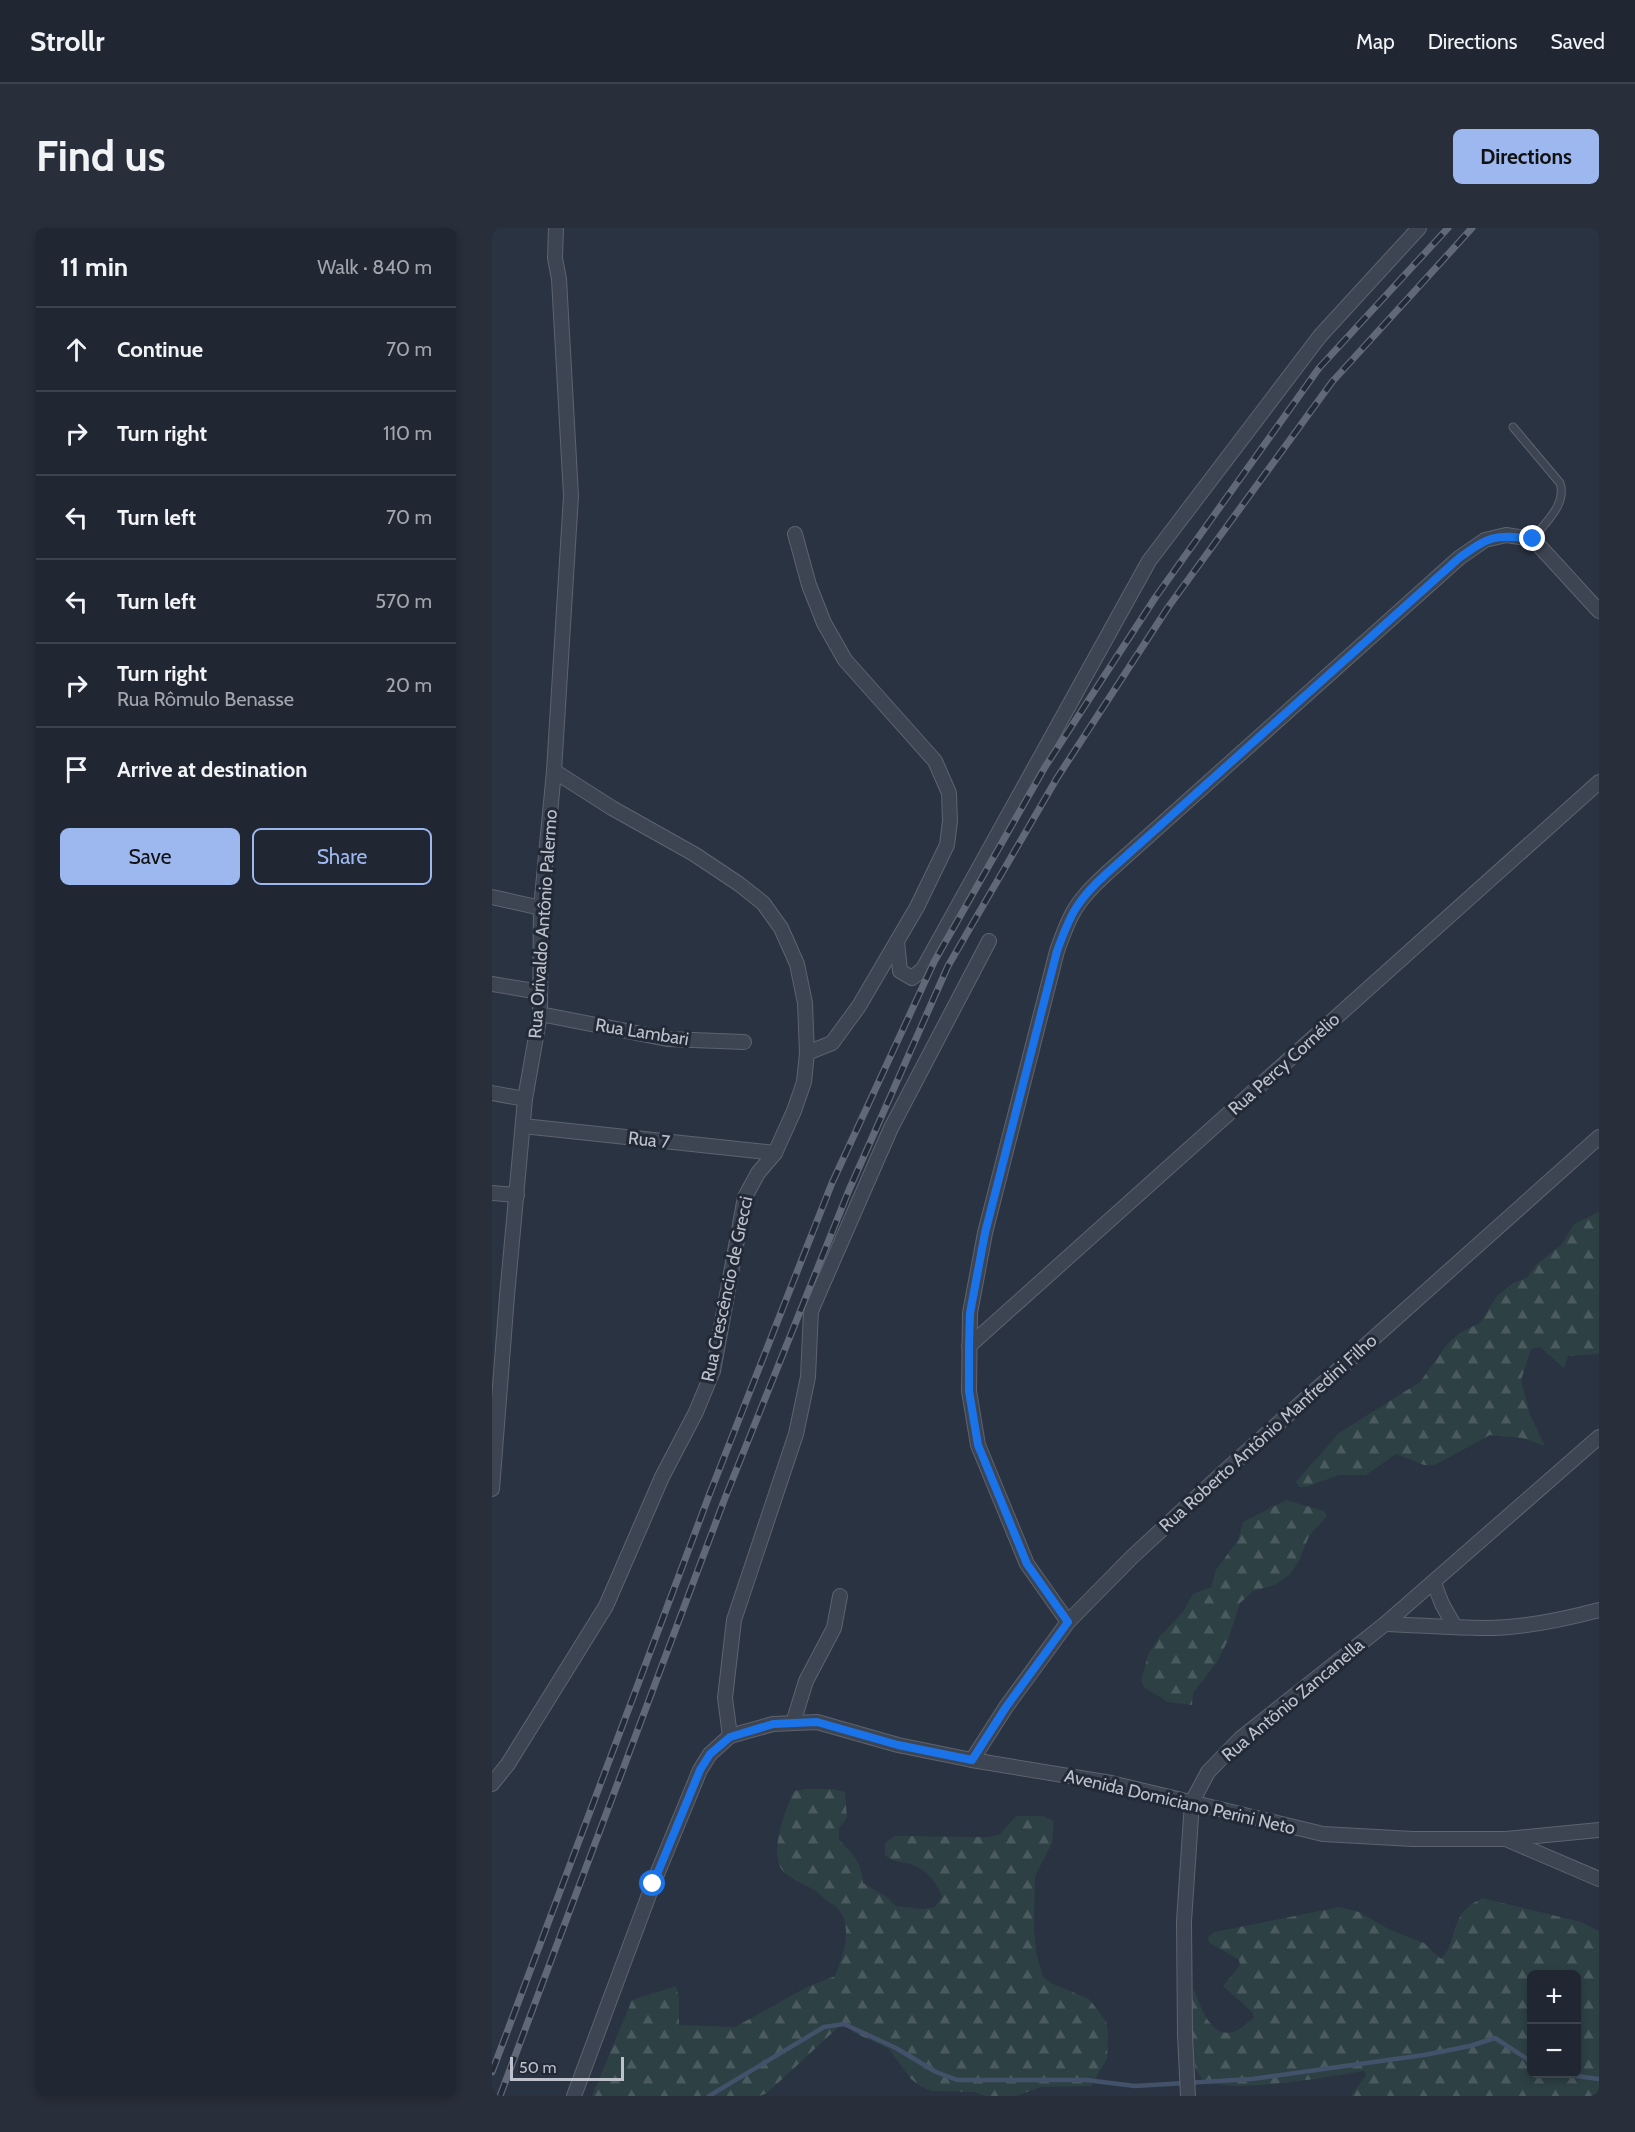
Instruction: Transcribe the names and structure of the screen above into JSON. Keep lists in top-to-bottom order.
{
  "streets": {
    "street": [
      "Rua Orivaldo Antônio Palermo",
      "Rua Lambari",
      "Rua Percy Cornélio",
      "Rua 7",
      "Rua Crescêncio de Grecci",
      "Rua Roberto Antônio Manfredini Filho",
      "Rua Antônio Zancanella",
      "Avenida Domiciano Perini Neto"
    ]
  },
  "crossings": [
    ["Rua Orivaldo Antônio Palermo", "Rua Lambari"],
    ["Rua Orivaldo Antônio Palermo", "Rua 7"],
    ["Rua Orivaldo Antônio Palermo", "Rua Crescêncio de Grecci"],
    ["Rua 7", "Rua Crescêncio de Grecci"],
    ["Rua Roberto Antônio Manfredini Filho", "Avenida Domiciano Perini Neto"],
    ["Rua Antônio Zancanella", "Avenida Domiciano Perini Neto"]
  ],
  "scale_bar": "50 m",
  "page": {
    "header": "Strollr",
    "nav": ["Map", "Directions", "Saved"],
    "buttons": [
      "Directions",
      ["Save", "Share"]
    ],
    "title": "Find us",
    "heading": ["11 min", "Walk · 840 m"],
    "list": [
      ["Continue", "70 m"],
      ["Turn right", "110 m"],
      ["Turn left", "70 m"],
      ["Turn left", "570 m"],
      ["Turn right", "Rua Rômulo Benasse", "20 m"],
      "Arrive at destination"
    ],
    "map_buttons": ["+", "−"],
    "scale": "50 m"
  }
}
